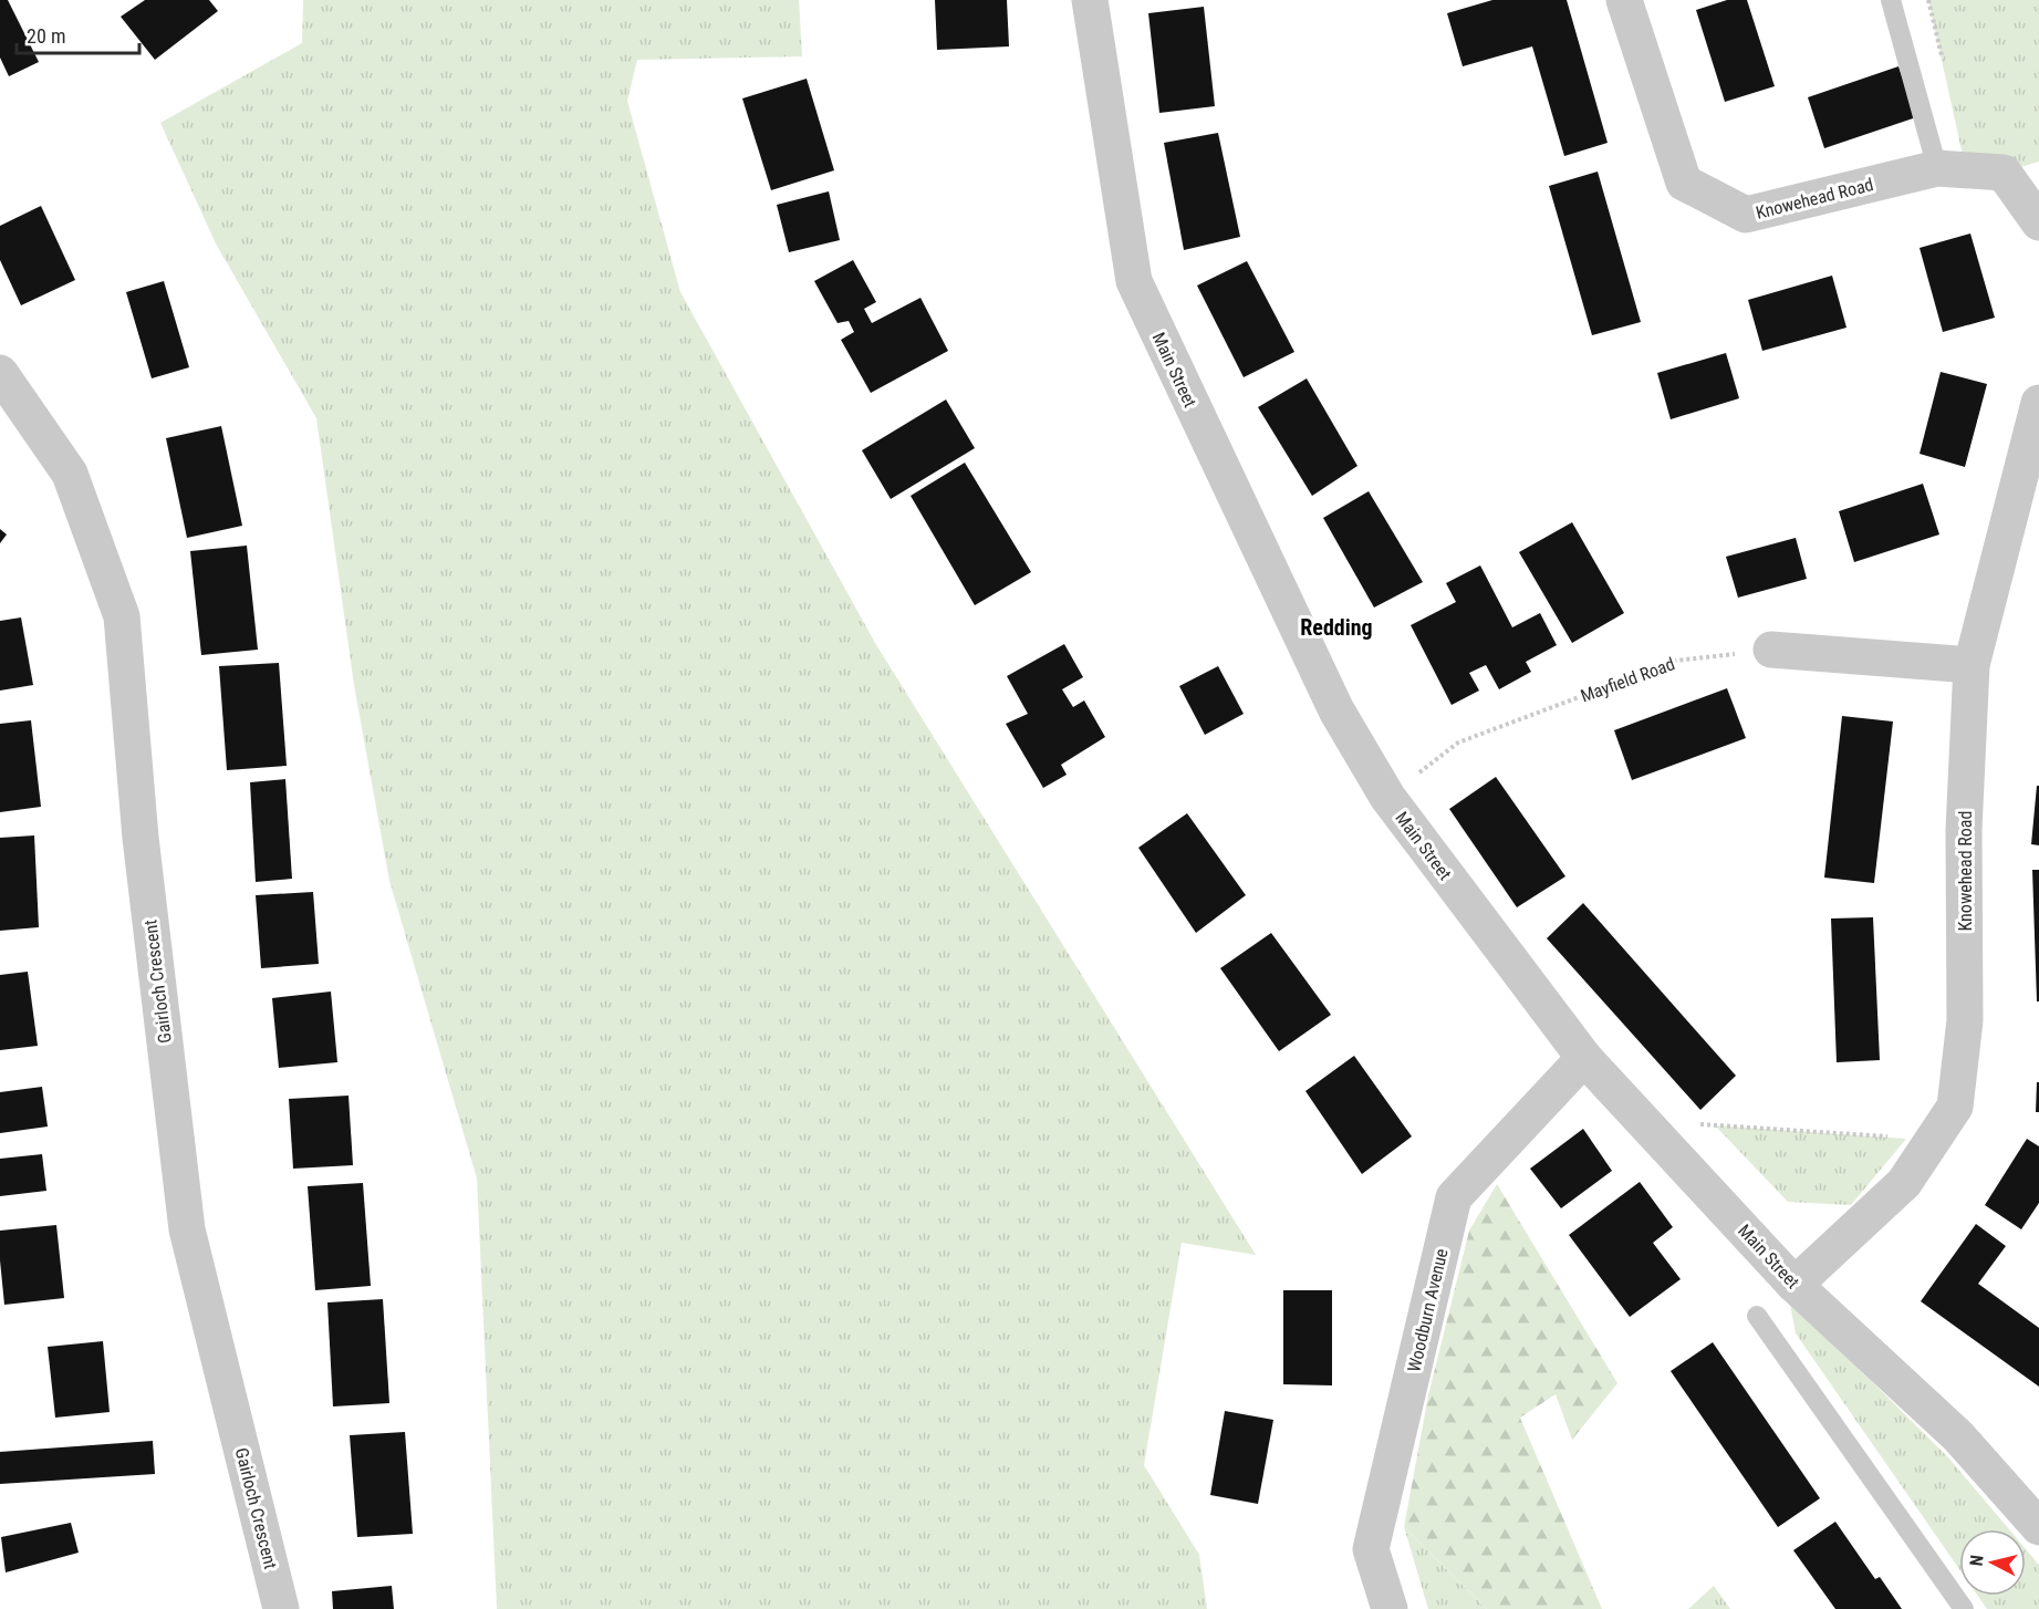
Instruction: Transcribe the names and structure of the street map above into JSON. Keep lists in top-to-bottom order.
{
  "streets": {
    "street": [
      "Knowehead Road",
      "Main Street",
      "Gairloch Crescent",
      "Woodburn Avenue"
    ],
    "path": ["Mayfield Road"]
  },
  "crossings": [
    ["Knowehead Road", "Main Street"],
    ["Main Street", "Mayfield Road"],
    ["Main Street", "Woodburn Avenue"]
  ],
  "districts": ["Redding"],
  "scale_bar": "20 m",
  "north": "left"
}
